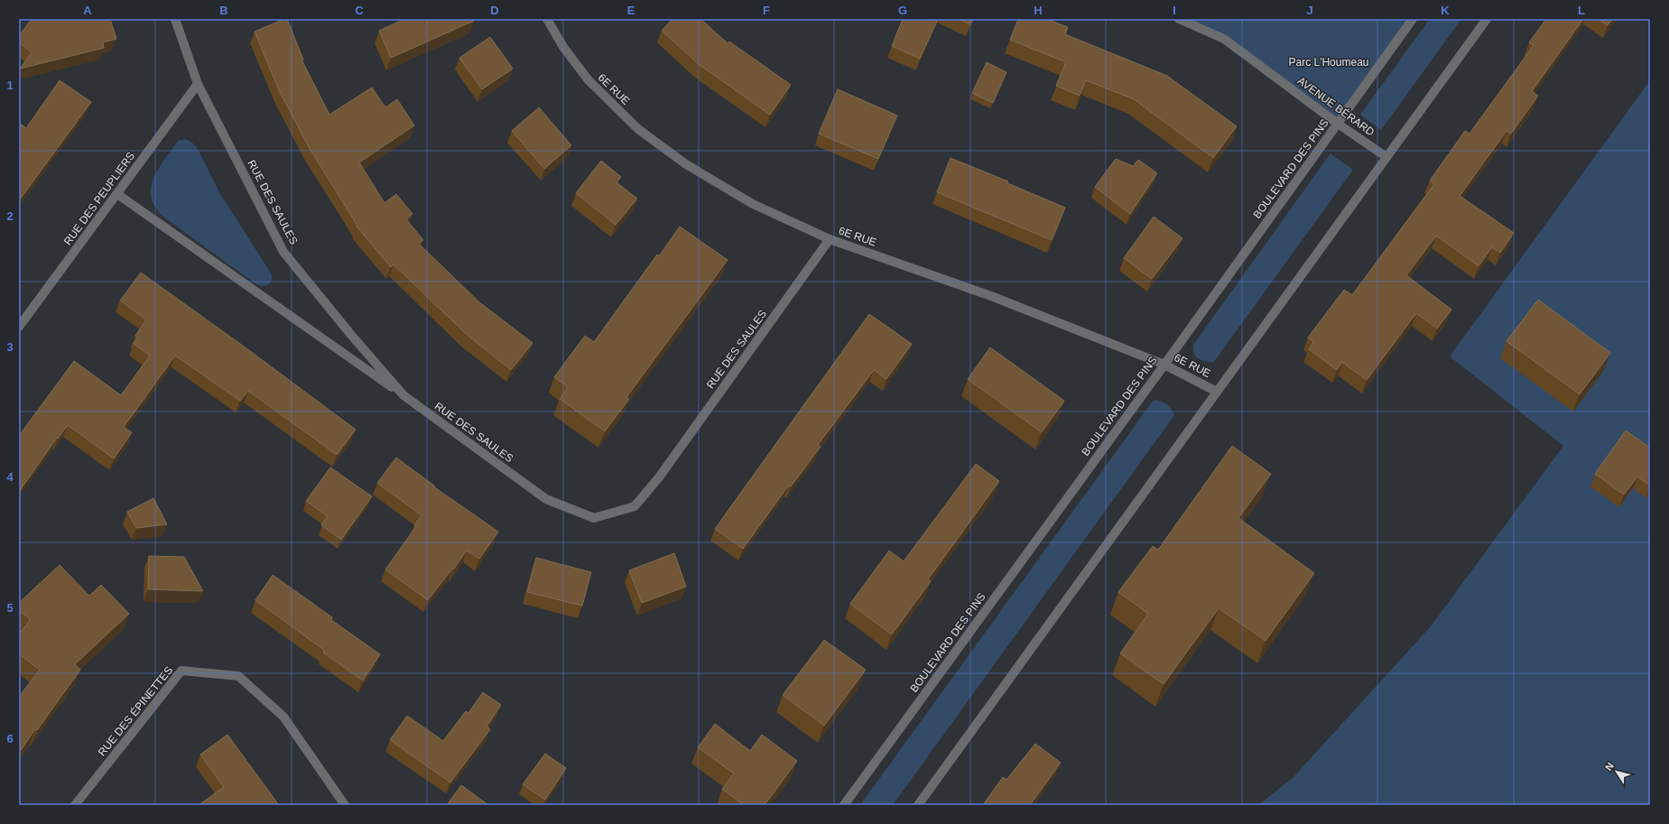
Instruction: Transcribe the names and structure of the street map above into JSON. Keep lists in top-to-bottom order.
{
  "streets": {
    "street": [
      "6E RUE",
      "AVENUE BÉRARD",
      "BOULEVARD DES PINS",
      "RUE DES PEUPLIERS",
      "RUE DES SAULES",
      "RUE DES ÉPINETTES"
    ]
  },
  "crossings": [
    ["6E RUE", "BOULEVARD DES PINS"],
    ["6E RUE", "RUE DES SAULES"],
    ["AVENUE BÉRARD", "BOULEVARD DES PINS"],
    ["RUE DES PEUPLIERS", "RUE DES SAULES"]
  ],
  "parks": ["Parc L'Houmeau"],
  "north": "top left",
  "grid": {
    "columns": [
      "A",
      "B",
      "C",
      "D",
      "E",
      "F",
      "G",
      "H",
      "I",
      "J",
      "K",
      "L"
    ],
    "rows": [
      "1",
      "2",
      "3",
      "4",
      "5",
      "6"
    ]
  }
}
